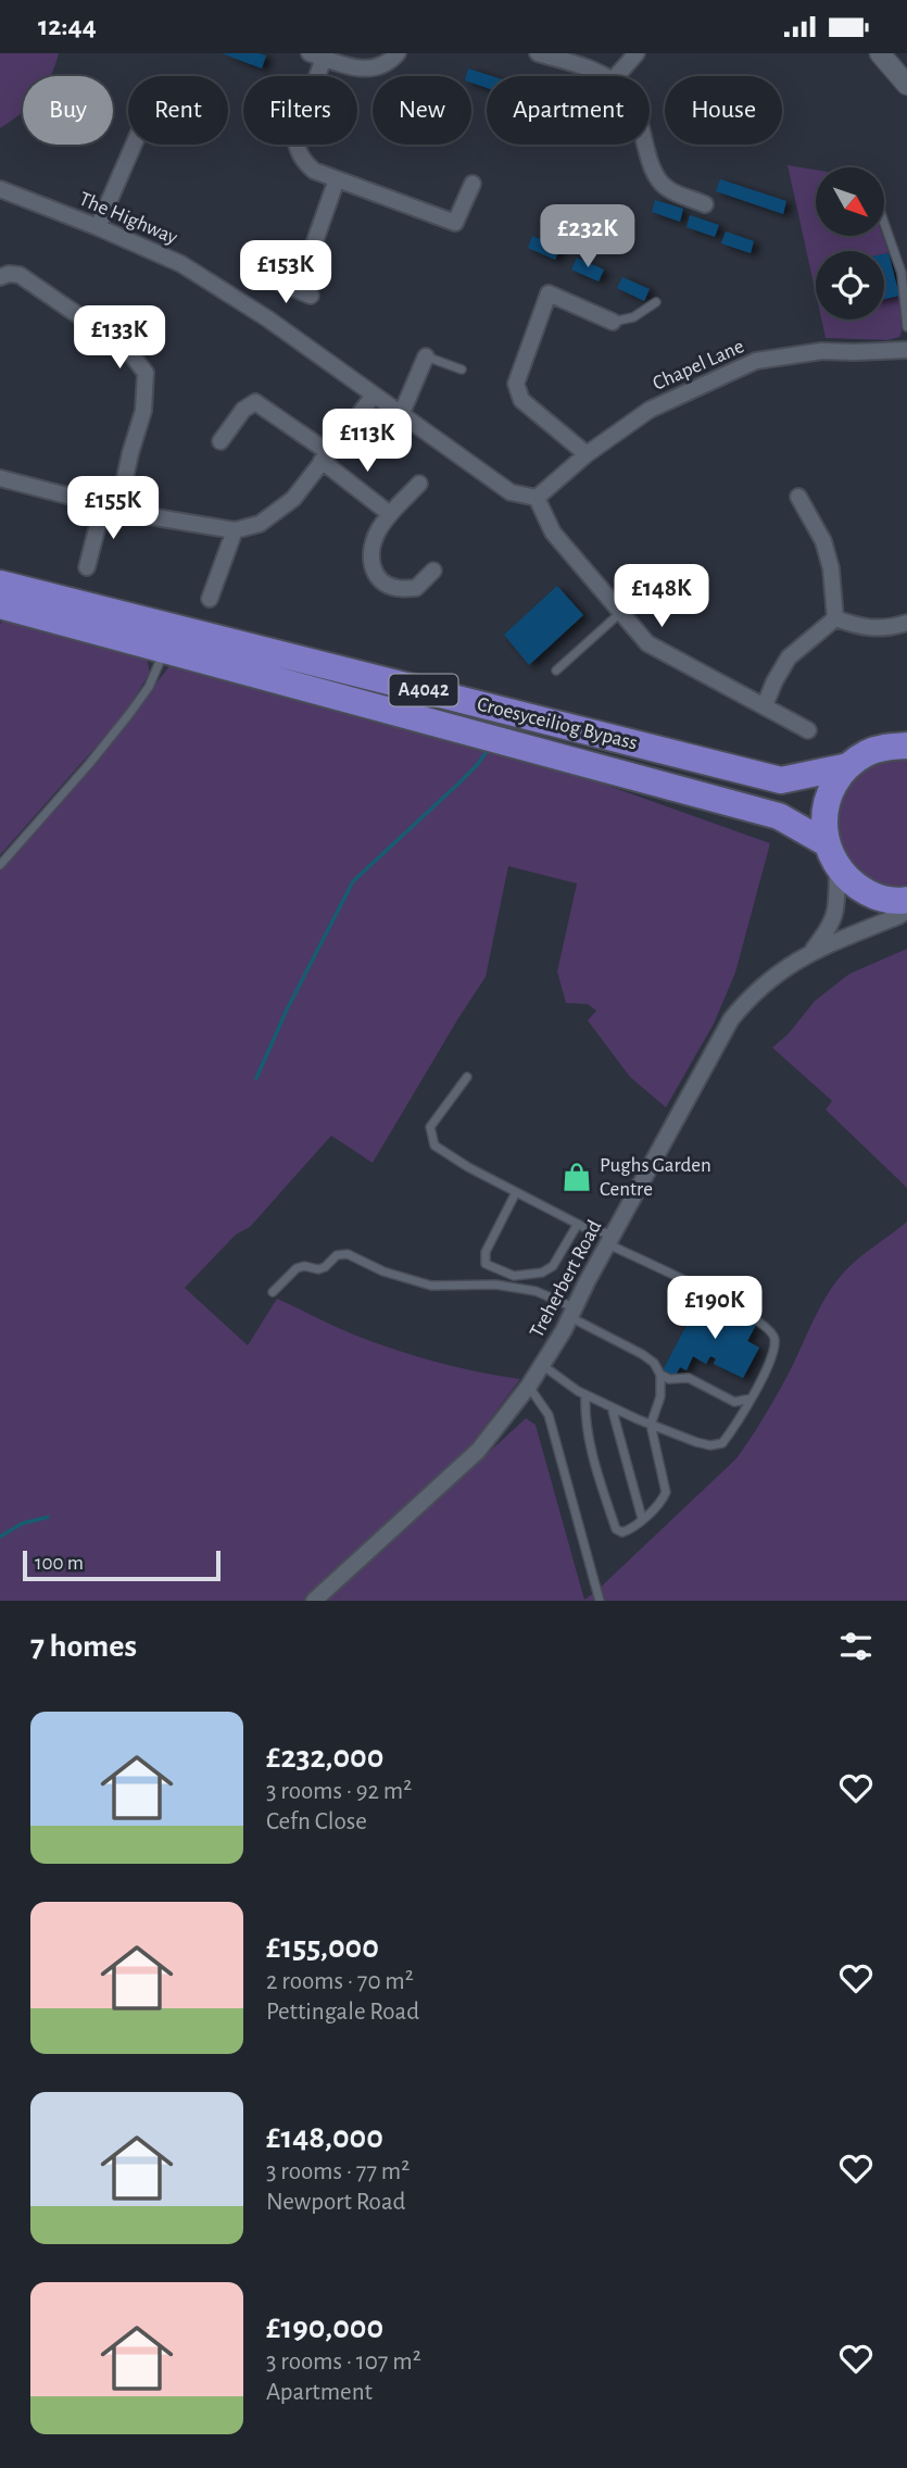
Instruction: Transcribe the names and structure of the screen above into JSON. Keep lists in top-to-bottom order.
{
  "streets": {
    "highway": ["A4042", "Croesyceiliog Bypass"],
    "street": ["The Highway", "Chapel Lane", "Treherbert Road"]
  },
  "crossings": [
    ["The Highway", "Chapel Lane"]
  ],
  "places": {
    "shop": ["Pughs Garden Centre"]
  },
  "scale_bar": "100 m",
  "north": "bottom right",
  "page": {
    "status": "12:44",
    "chip": [
      "Buy",
      "Rent",
      "Filters",
      "New",
      "Apartment",
      "House"
    ],
    "price": [
      "£232K",
      "£153K",
      "£133K",
      "£113K",
      "£155K",
      "£148K",
      "£190K"
    ],
    "scale": "100 m",
    "heading": "7 homes",
    "list": [
      {
        "name": "£232,000",
        "note": "3 rooms · 92 m² · Cefn Close"
      },
      {
        "name": "£155,000",
        "note": "2 rooms · 70 m² · Pettingale Road"
      },
      {
        "name": "£148,000",
        "note": "3 rooms · 77 m² · Newport Road"
      },
      {
        "name": "£190,000",
        "note": "3 rooms · 107 m² · Apartment"
      }
    ]
  }
}
